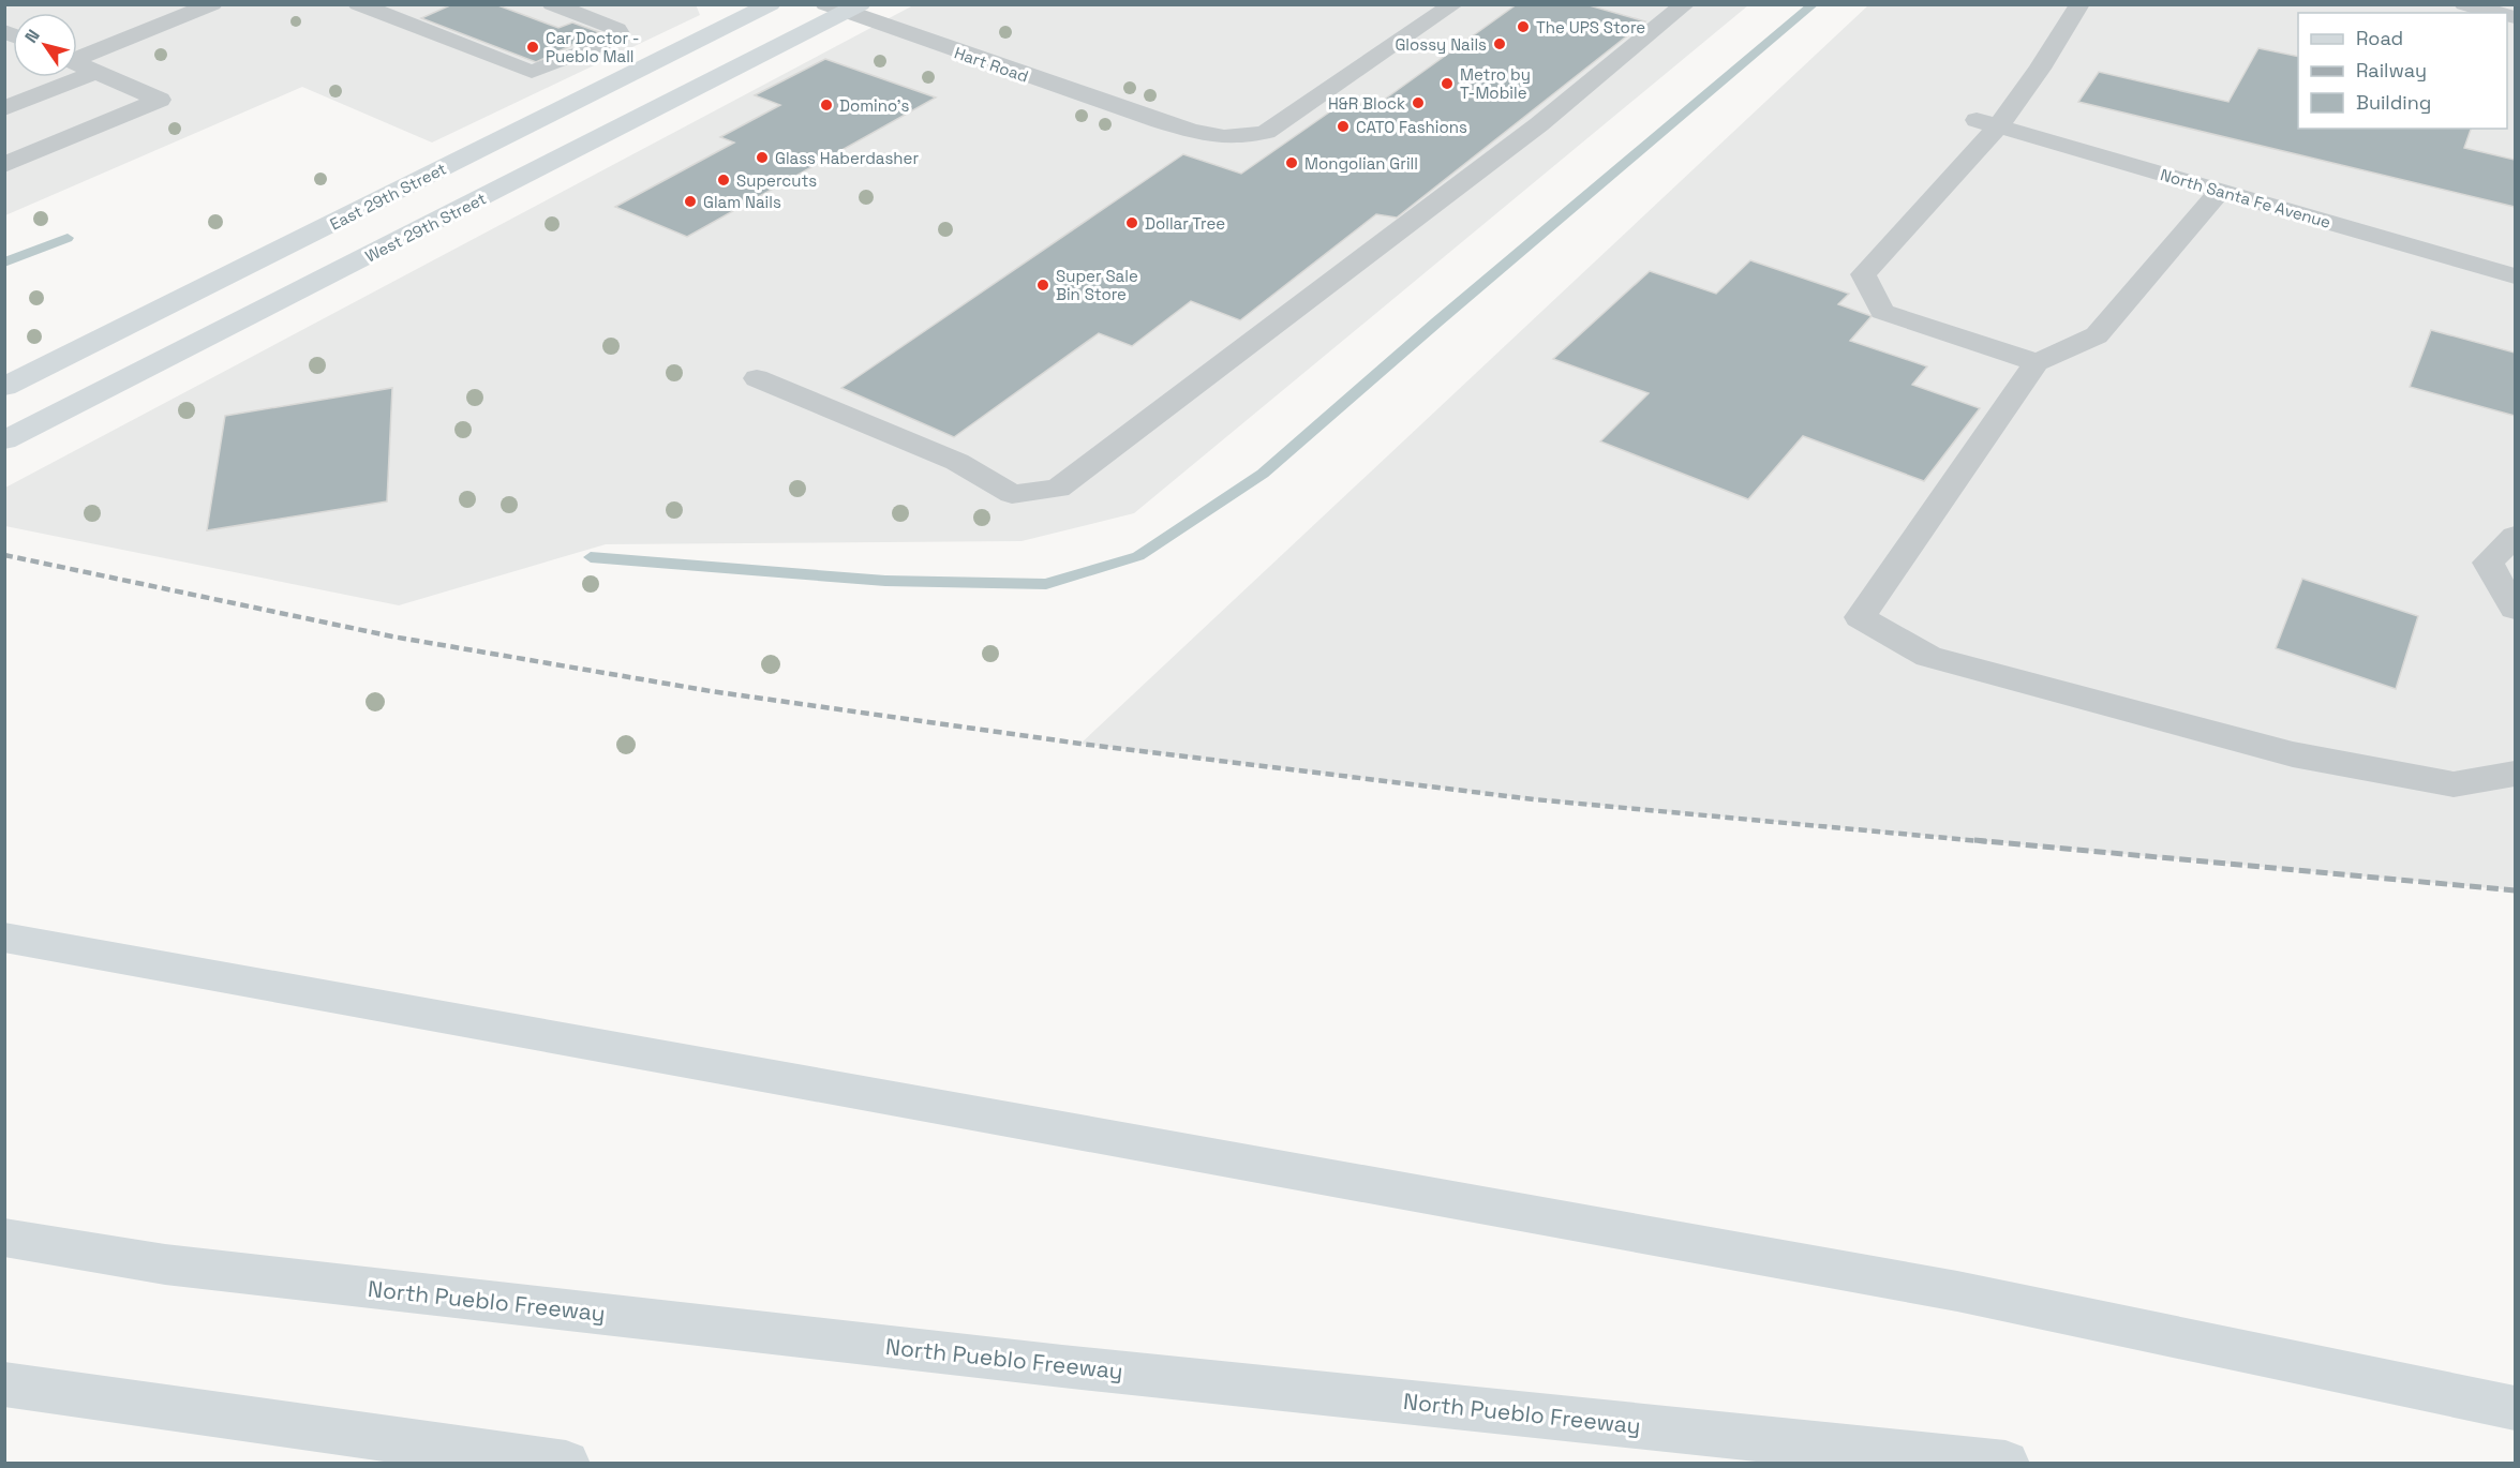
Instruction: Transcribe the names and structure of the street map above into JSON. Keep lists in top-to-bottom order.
{
  "streets": {
    "main road": ["East 29th Street", "West 29th Street", "North Pueblo Freeway"],
    "street": ["Hart Road", "North Santa Fe Avenue"]
  },
  "crossings": [
    ["Hart Road", "West 29th Street"]
  ],
  "places": [
    "The UPS Store",
    "Glossy Nails",
    "Car Doctor - Pueblo Mall",
    "Metro by T-Mobile",
    "H&R Block",
    "Domino's",
    "CATO Fashions",
    "Glass Haberdasher",
    "Mongolian Grill",
    "Supercuts",
    "Glam Nails",
    "Dollar Tree",
    "Super Sale Bin Store"
  ],
  "legend": ["Road", "Railway", "Building"],
  "north": "top left"
}
